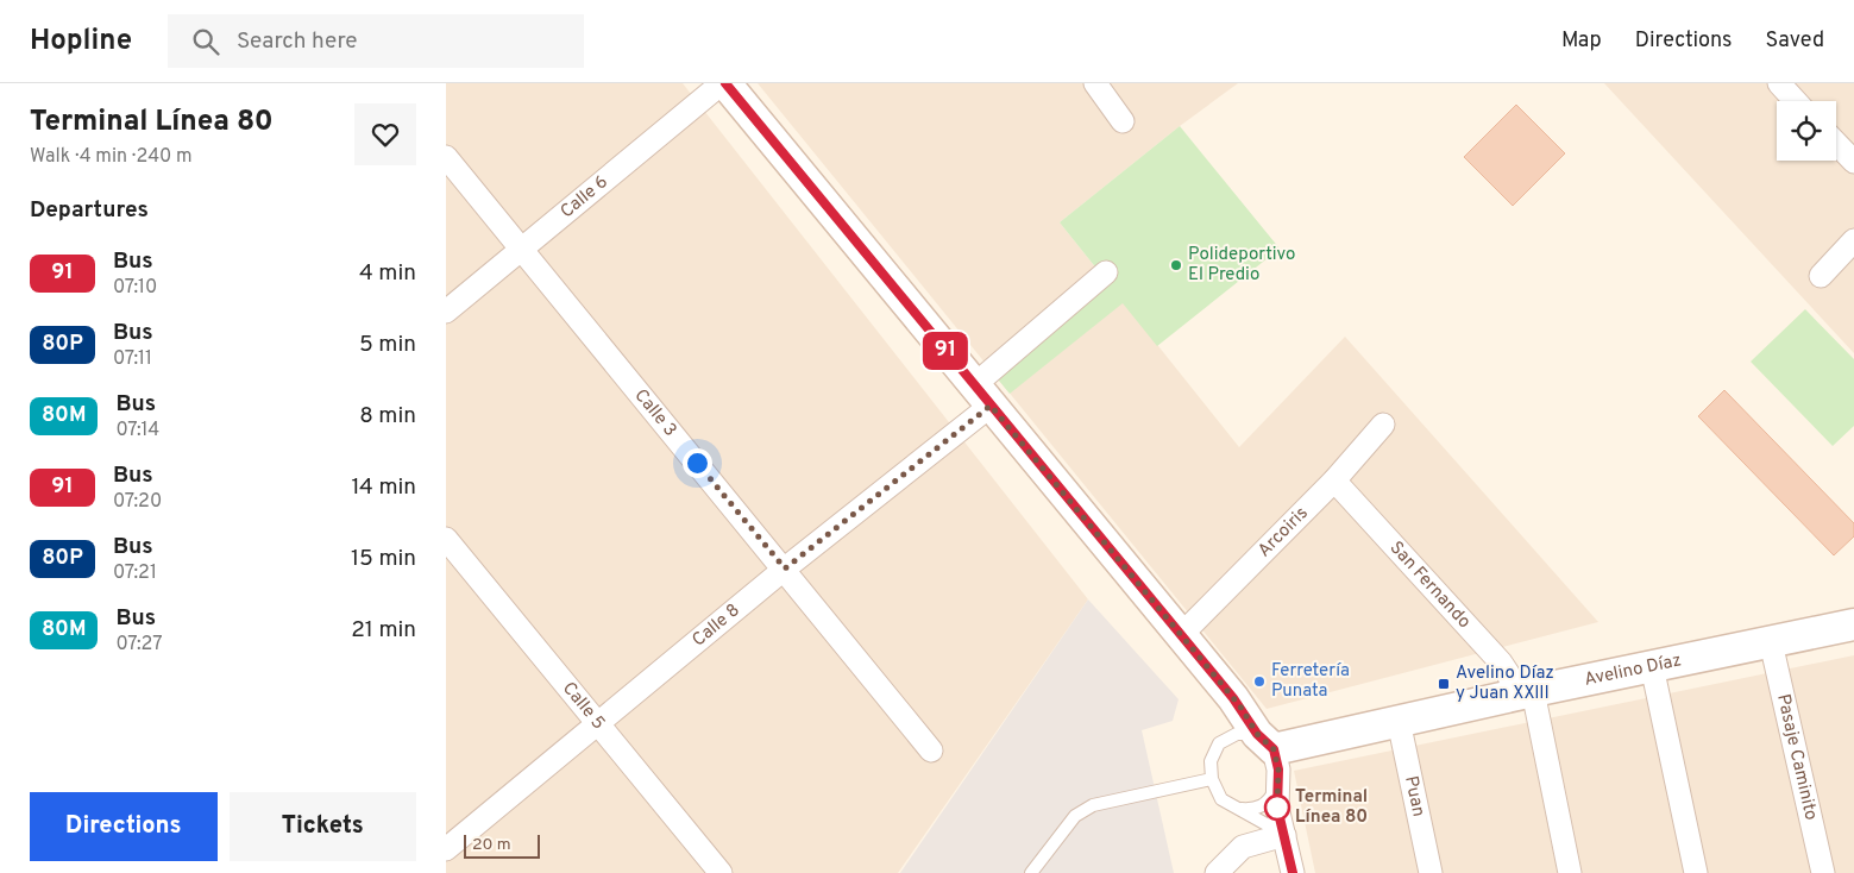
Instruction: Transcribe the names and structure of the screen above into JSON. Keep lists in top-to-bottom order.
{
  "streets": {
    "street": [
      "Calle 6",
      "Calle 3",
      "Arcoiris",
      "San Fernando",
      "Calle 8",
      "Avelino Díaz",
      "Calle 5",
      "Pasaje Caminito",
      "Puan"
    ]
  },
  "crossings": [
    ["Calle 6", "Calle 3"],
    ["Calle 3", "Calle 8"],
    ["Arcoiris", "San Fernando"],
    ["San Fernando", "Avelino Díaz"],
    ["Calle 8", "Calle 5"],
    ["Avelino Díaz", "Pasaje Caminito"],
    ["Avelino Díaz", "Puan"]
  ],
  "places": {
    "other": ["Polideportivo El Predio", "Ferretería Punata", "Terminal Línea 80"],
    "transit": ["Avelino Díaz y Juan XXIII"]
  },
  "lines": ["bus line 91"],
  "scale_bar": "20 m",
  "page": {
    "header": "Hopline",
    "search": "Search here",
    "nav": ["Map", "Directions", "Saved"],
    "heading": [
      ["Terminal Línea 80", "Walk · 4 min · 240 m"],
      "Departures"
    ],
    "on_map": "91",
    "list": [
      {
        "mark": "91",
        "name": "Bus",
        "note": "07:10",
        "value": "4 min"
      },
      {
        "mark": "80P",
        "name": "Bus",
        "note": "07:11",
        "value": "5 min"
      },
      {
        "mark": "80M",
        "name": "Bus",
        "note": "07:14",
        "value": "8 min"
      },
      {
        "mark": "91",
        "name": "Bus",
        "note": "07:20",
        "value": "14 min"
      },
      {
        "mark": "80P",
        "name": "Bus",
        "note": "07:21",
        "value": "15 min"
      },
      {
        "mark": "80M",
        "name": "Bus",
        "note": "07:27",
        "value": "21 min"
      }
    ],
    "buttons": ["Directions", "Tickets"],
    "scale": "20 m"
  }
}
